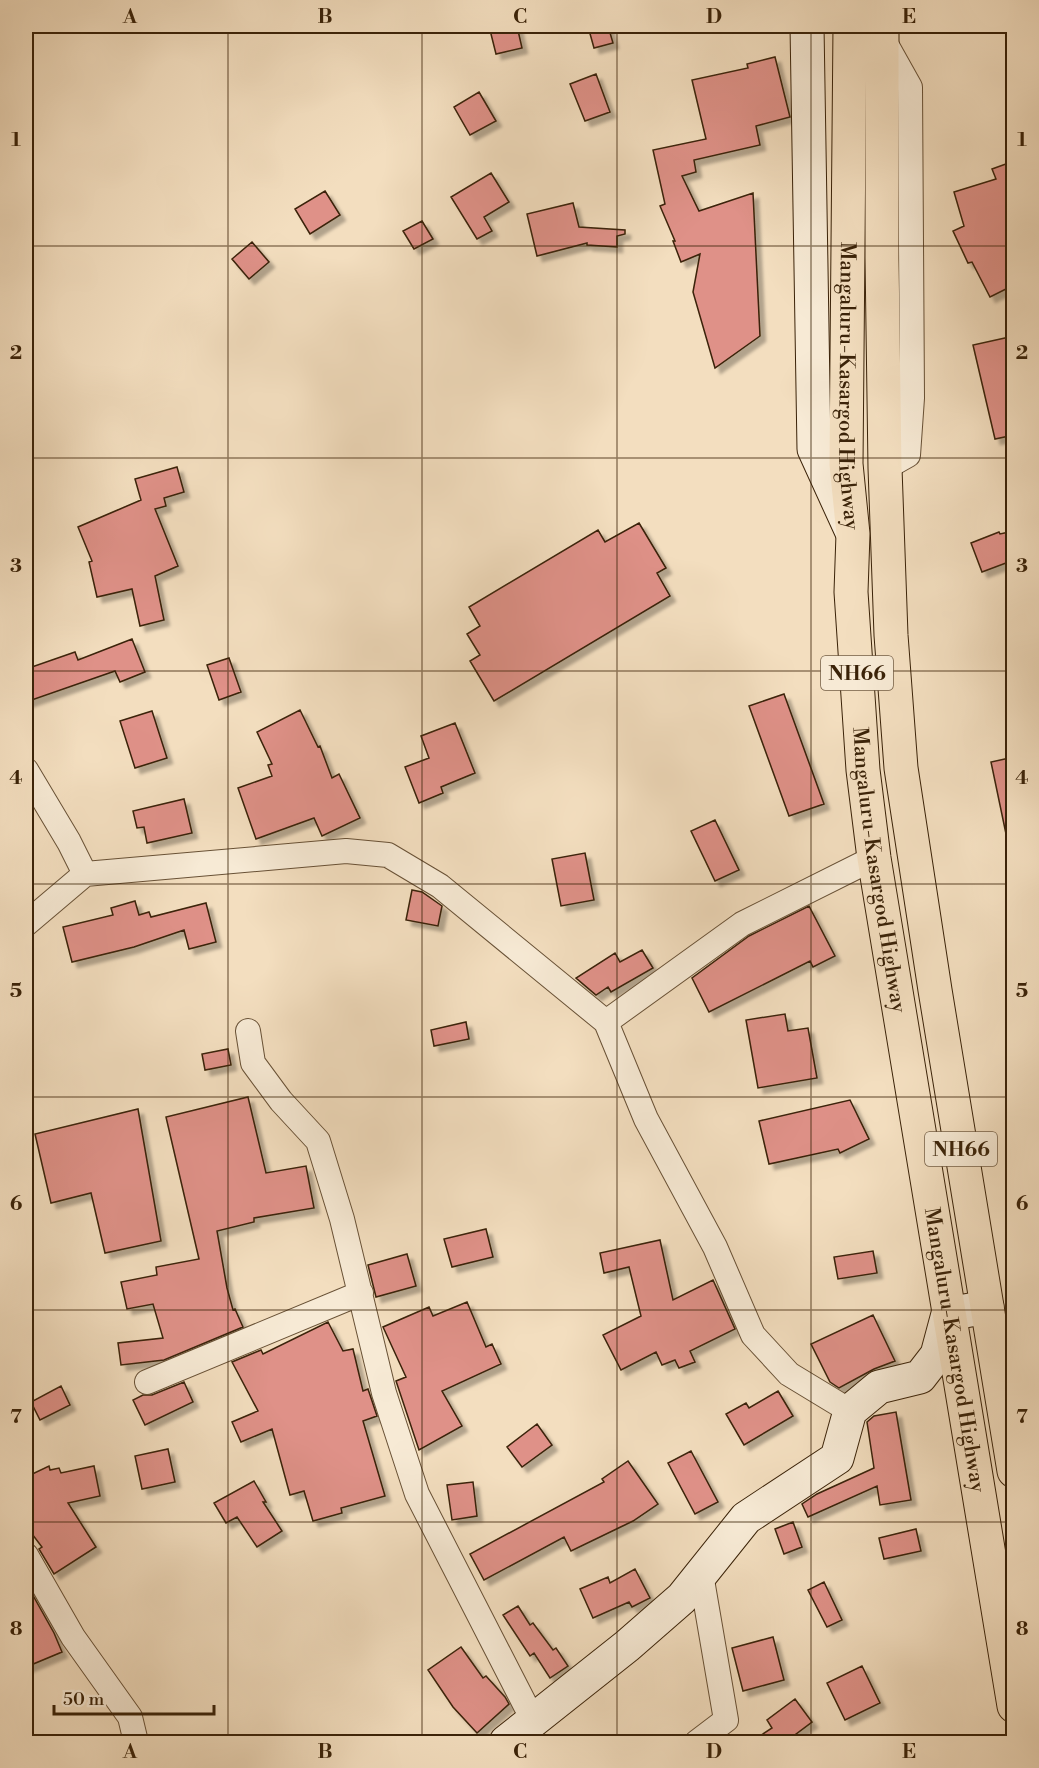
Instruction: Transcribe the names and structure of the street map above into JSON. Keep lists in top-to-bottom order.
{
  "streets": {
    "highway": ["Mangaluru-Kasargod Highway", "NH66"]
  },
  "scale_bar": "50 m",
  "grid": {
    "columns": [
      "A",
      "B",
      "C",
      "D",
      "E"
    ],
    "rows": [
      "1",
      "2",
      "3",
      "4",
      "5",
      "6",
      "7",
      "8"
    ]
  }
}
